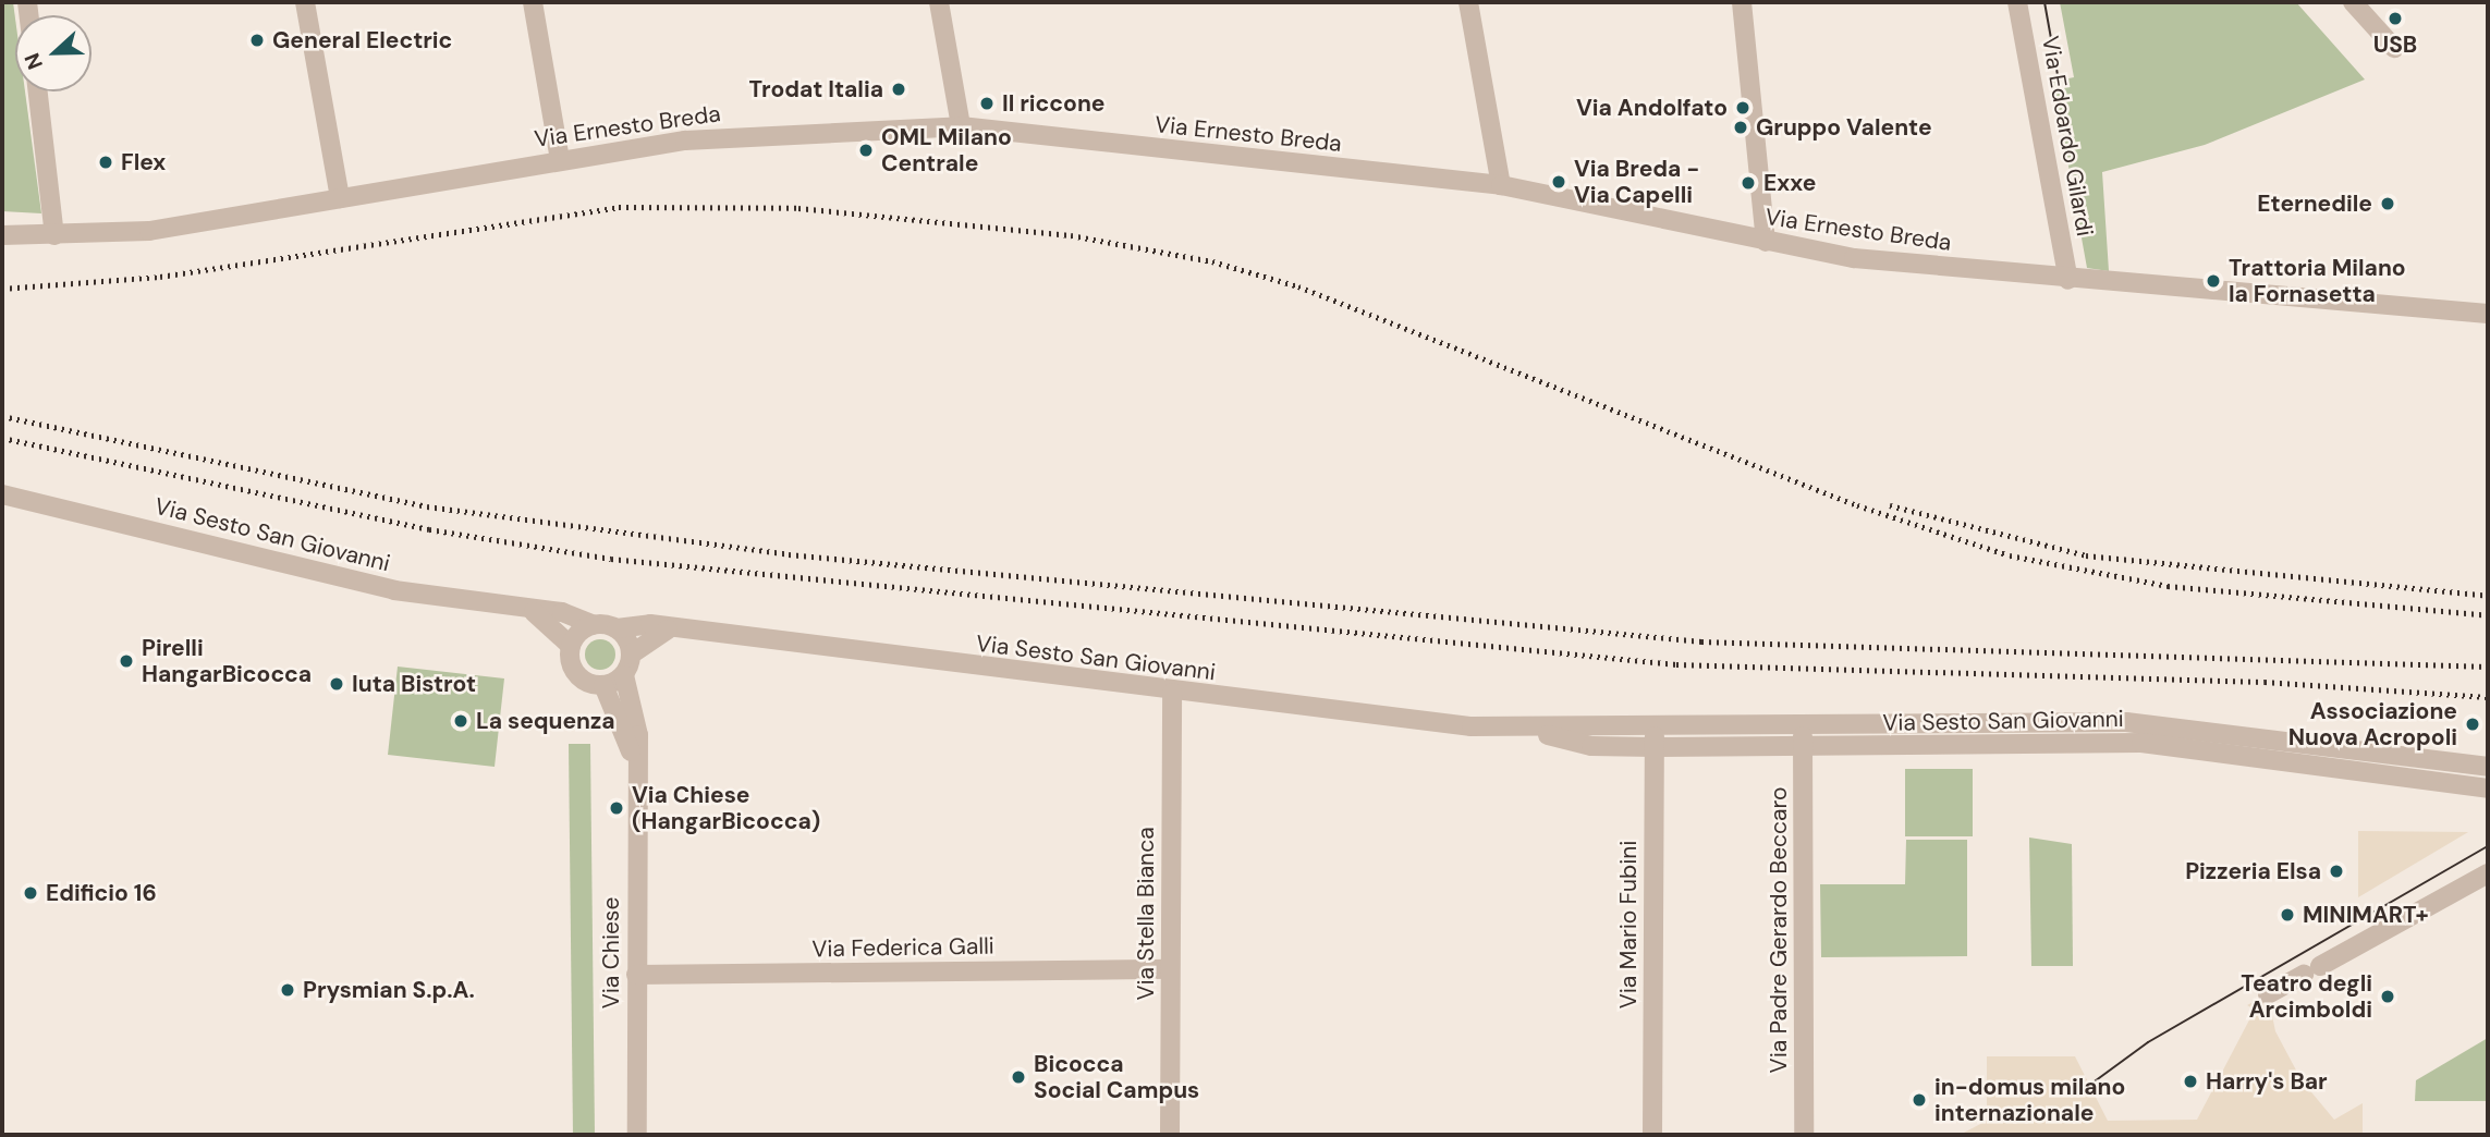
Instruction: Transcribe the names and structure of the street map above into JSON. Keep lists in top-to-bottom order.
{
  "streets": {
    "street": [
      "Via Ernesto Breda",
      "Via Edoardo Gilardi",
      "Via Sesto San Giovanni",
      "Via Stella Bianca",
      "Via Mario Fubini",
      "Via Padre Gerardo Beccaro",
      "Via Federica Galli",
      "Via Chiese"
    ]
  },
  "crossings": [
    ["Via Ernesto Breda", "Via Edoardo Gilardi"],
    ["Via Sesto San Giovanni", "Via Stella Bianca"],
    ["Via Sesto San Giovanni", "Via Mario Fubini"],
    ["Via Sesto San Giovanni", "Via Padre Gerardo Beccaro"],
    ["Via Sesto San Giovanni", "Via Chiese"],
    ["Via Stella Bianca", "Via Federica Galli"],
    ["Via Federica Galli", "Via Chiese"]
  ],
  "places": [
    "USB",
    "General Electric",
    "Trodat Italia",
    "Il riccone",
    "Via Andolfato",
    "Gruppo Valente",
    "OML Milano Centrale",
    "Flex",
    "Via Breda - Via Capelli",
    "Exxe",
    "Eternedile",
    "Trattoria Milano la Fornasetta",
    "Pirelli HangarBicocca",
    "Iuta Bistrot",
    "La sequenza",
    "Associazione Nuova Acropoli",
    "Via Chiese (HangarBicocca)",
    "Pizzeria Elsa",
    "Edificio 16",
    "MINIMART+",
    "Prysmian S.p.A.",
    "Teatro degli Arcimboldi",
    "Bicocca Social Campus",
    "Harry's Bar",
    "in-domus milano internazionale"
  ],
  "north": "left"
}
